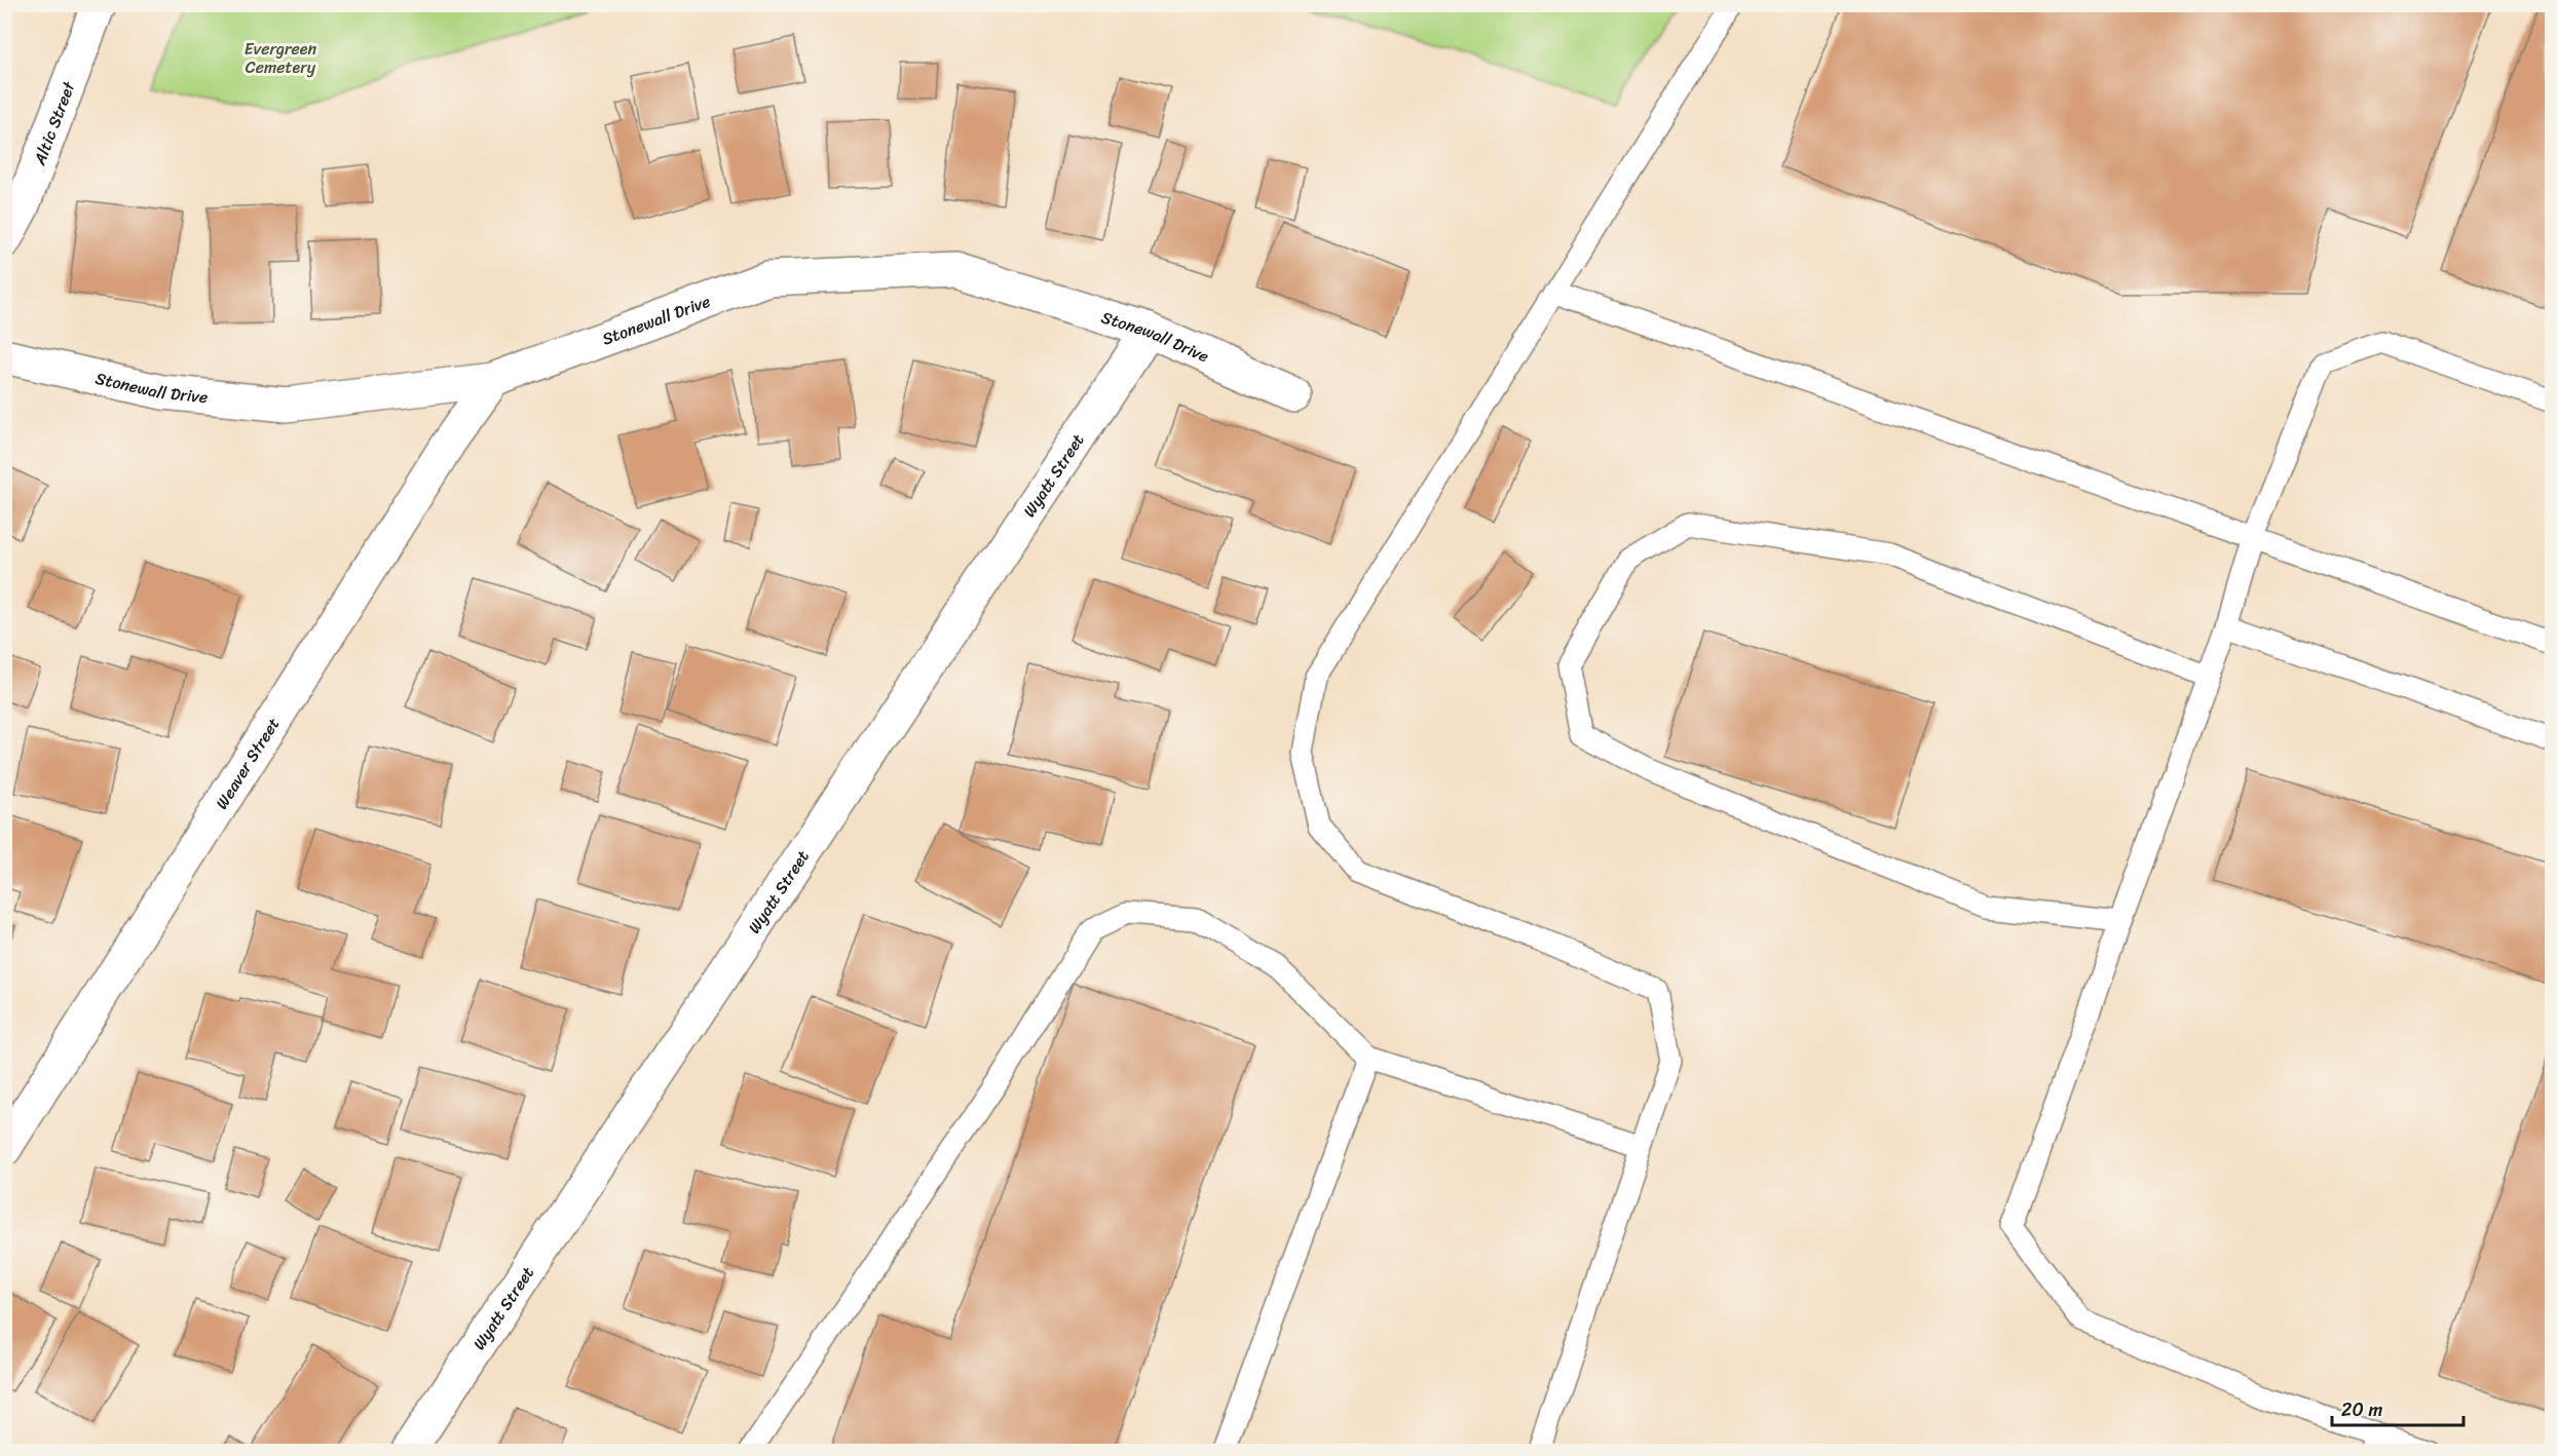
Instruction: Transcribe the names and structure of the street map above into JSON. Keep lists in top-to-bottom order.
{
  "streets": {
    "street": [
      "Altic Street",
      "Stonewall Drive",
      "Wyatt Street",
      "Weaver Street"
    ]
  },
  "crossings": [
    ["Stonewall Drive", "Wyatt Street"],
    ["Stonewall Drive", "Weaver Street"]
  ],
  "parks": ["Evergreen Cemetery"],
  "scale_bar": "20 m"
}
